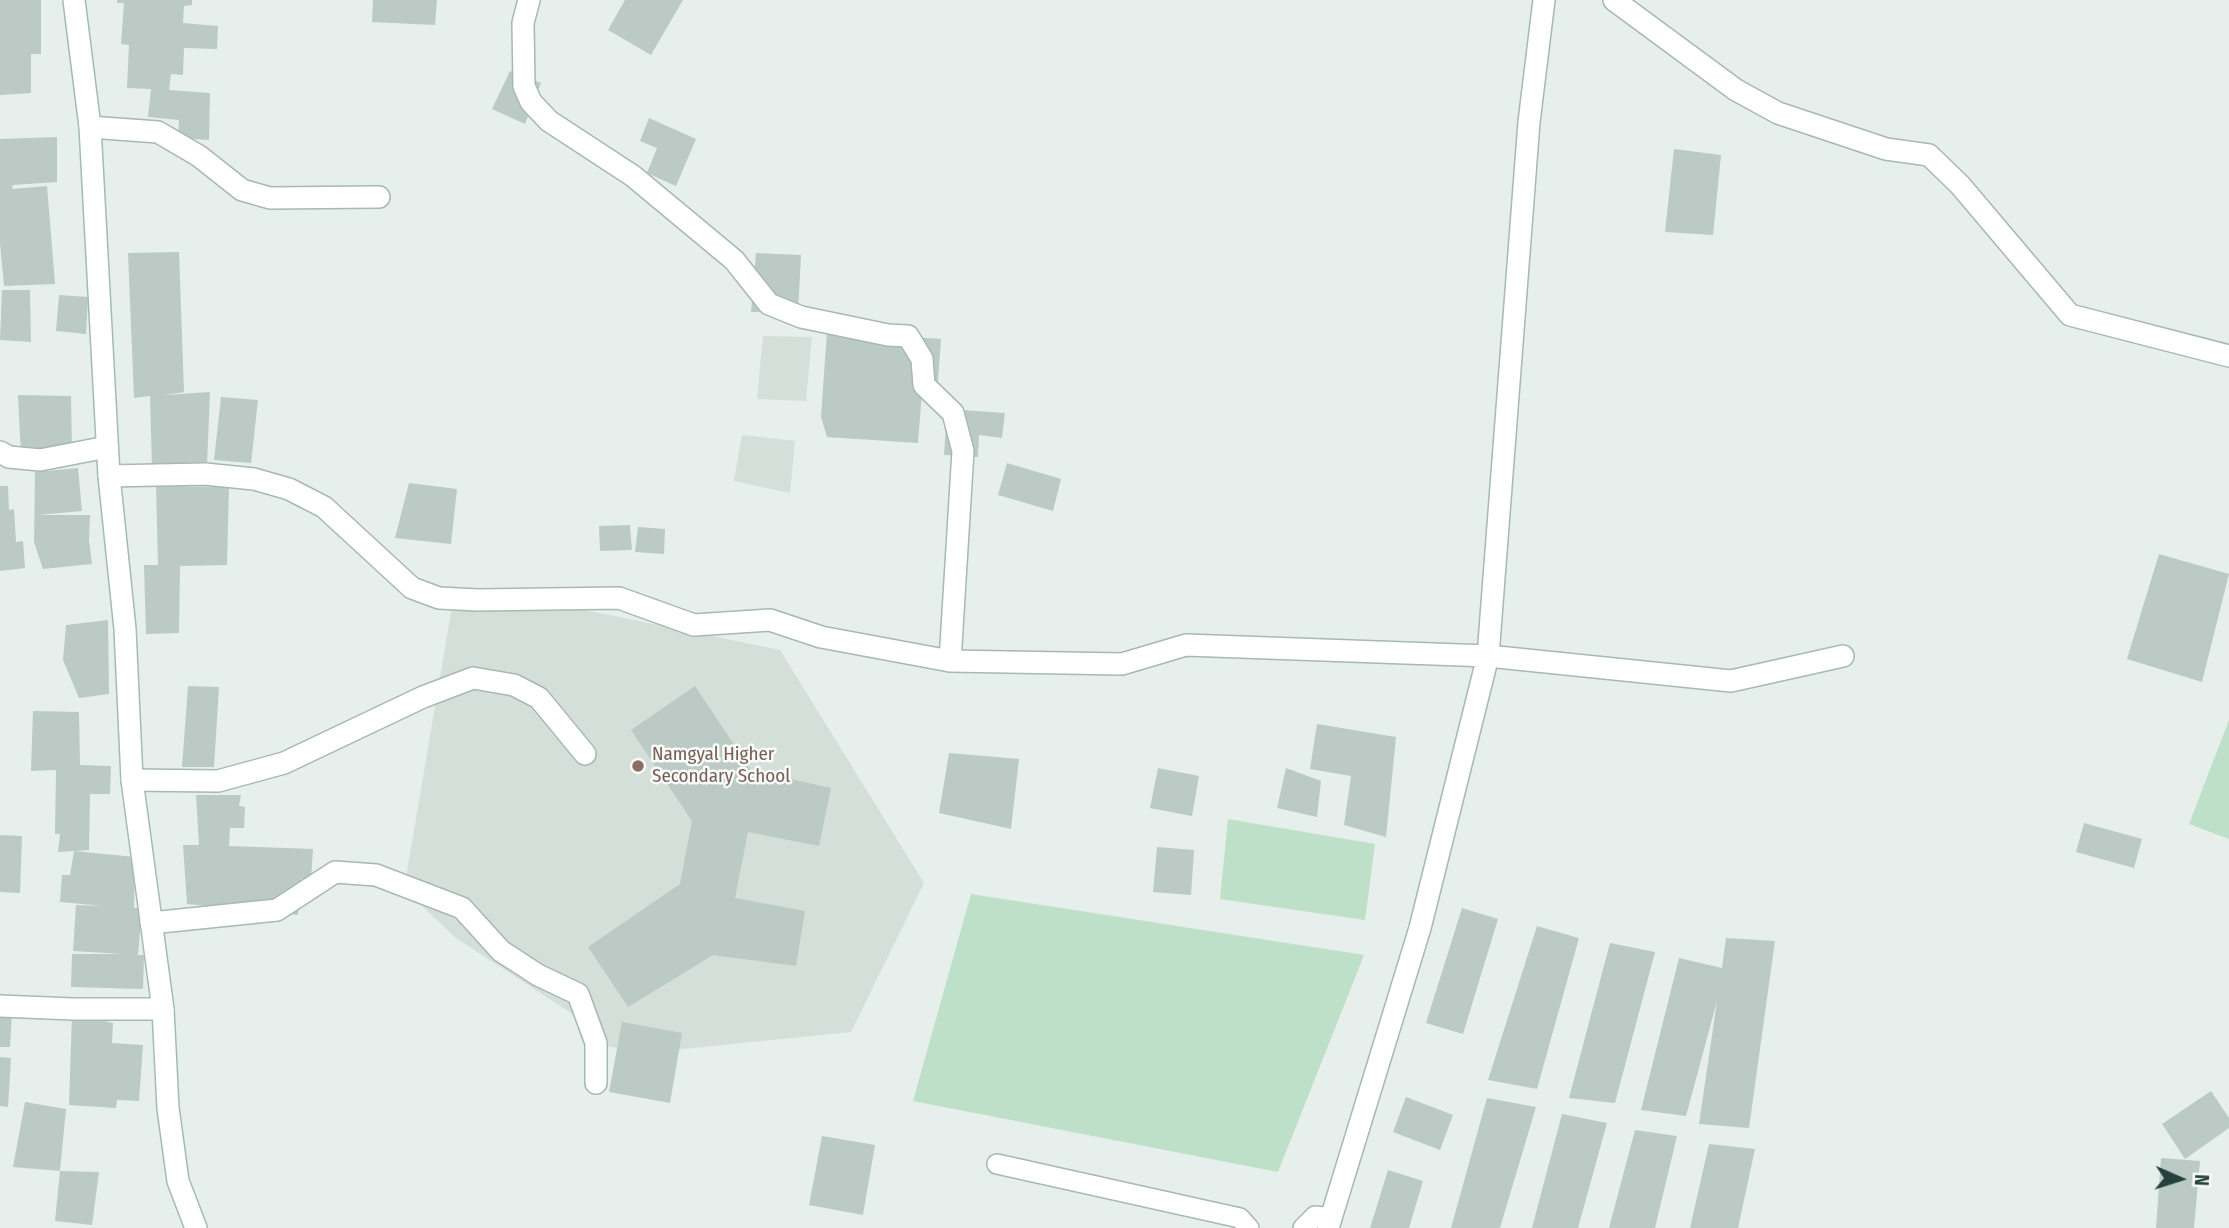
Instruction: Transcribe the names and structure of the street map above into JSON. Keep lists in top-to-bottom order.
{
  "places": ["Namgyal Higher Secondary School"],
  "north": "right"
}
